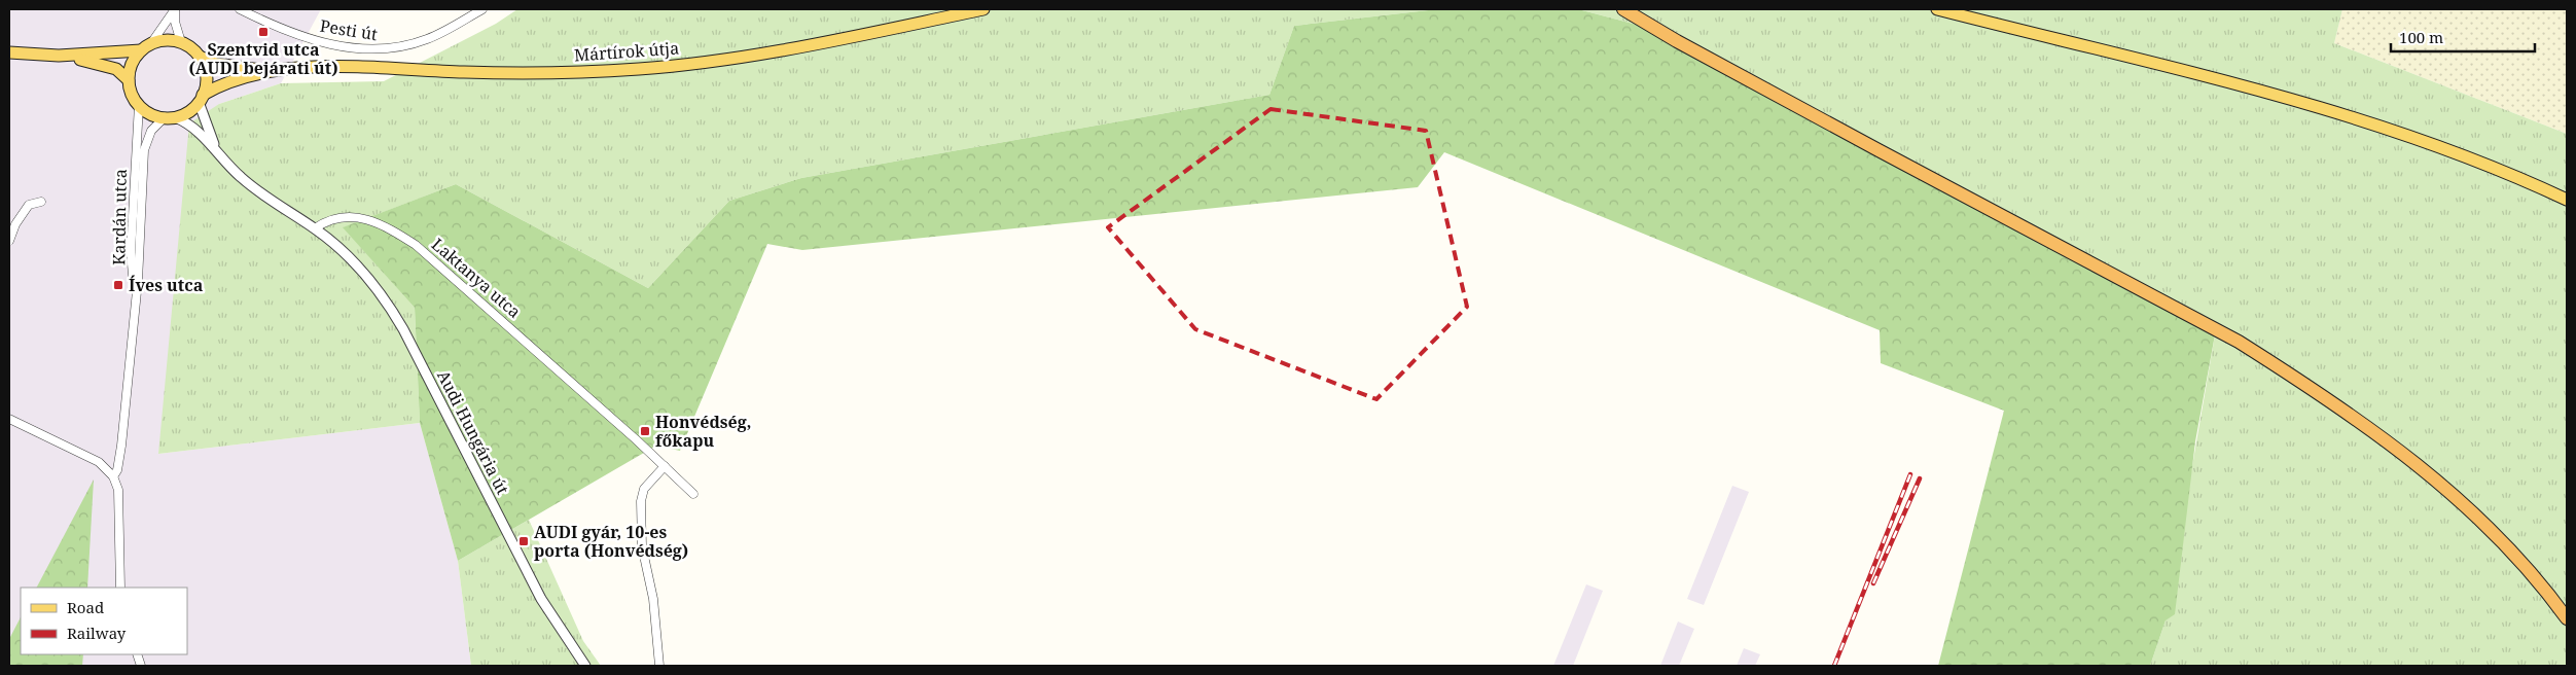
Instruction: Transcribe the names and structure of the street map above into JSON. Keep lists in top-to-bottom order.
{
  "streets": {
    "main road": ["Mártírok útja"],
    "street": [
      "Pesti út",
      "Kardán utca",
      "Laktanya utca",
      "Audi Hungária út"
    ]
  },
  "crossings": [
    ["Mártírok útja", "Kardán utca"],
    ["Laktanya utca", "Audi Hungária út"]
  ],
  "places": {
    "transit": [
      "Szentvid utca (AUDI bejárati út)",
      "Íves utca",
      "Honvédség, főkapu",
      "AUDI gyár, 10-es porta (Honvédség)"
    ]
  },
  "legend": ["Road", "Railway"],
  "scale_bar": "100 m"
}
